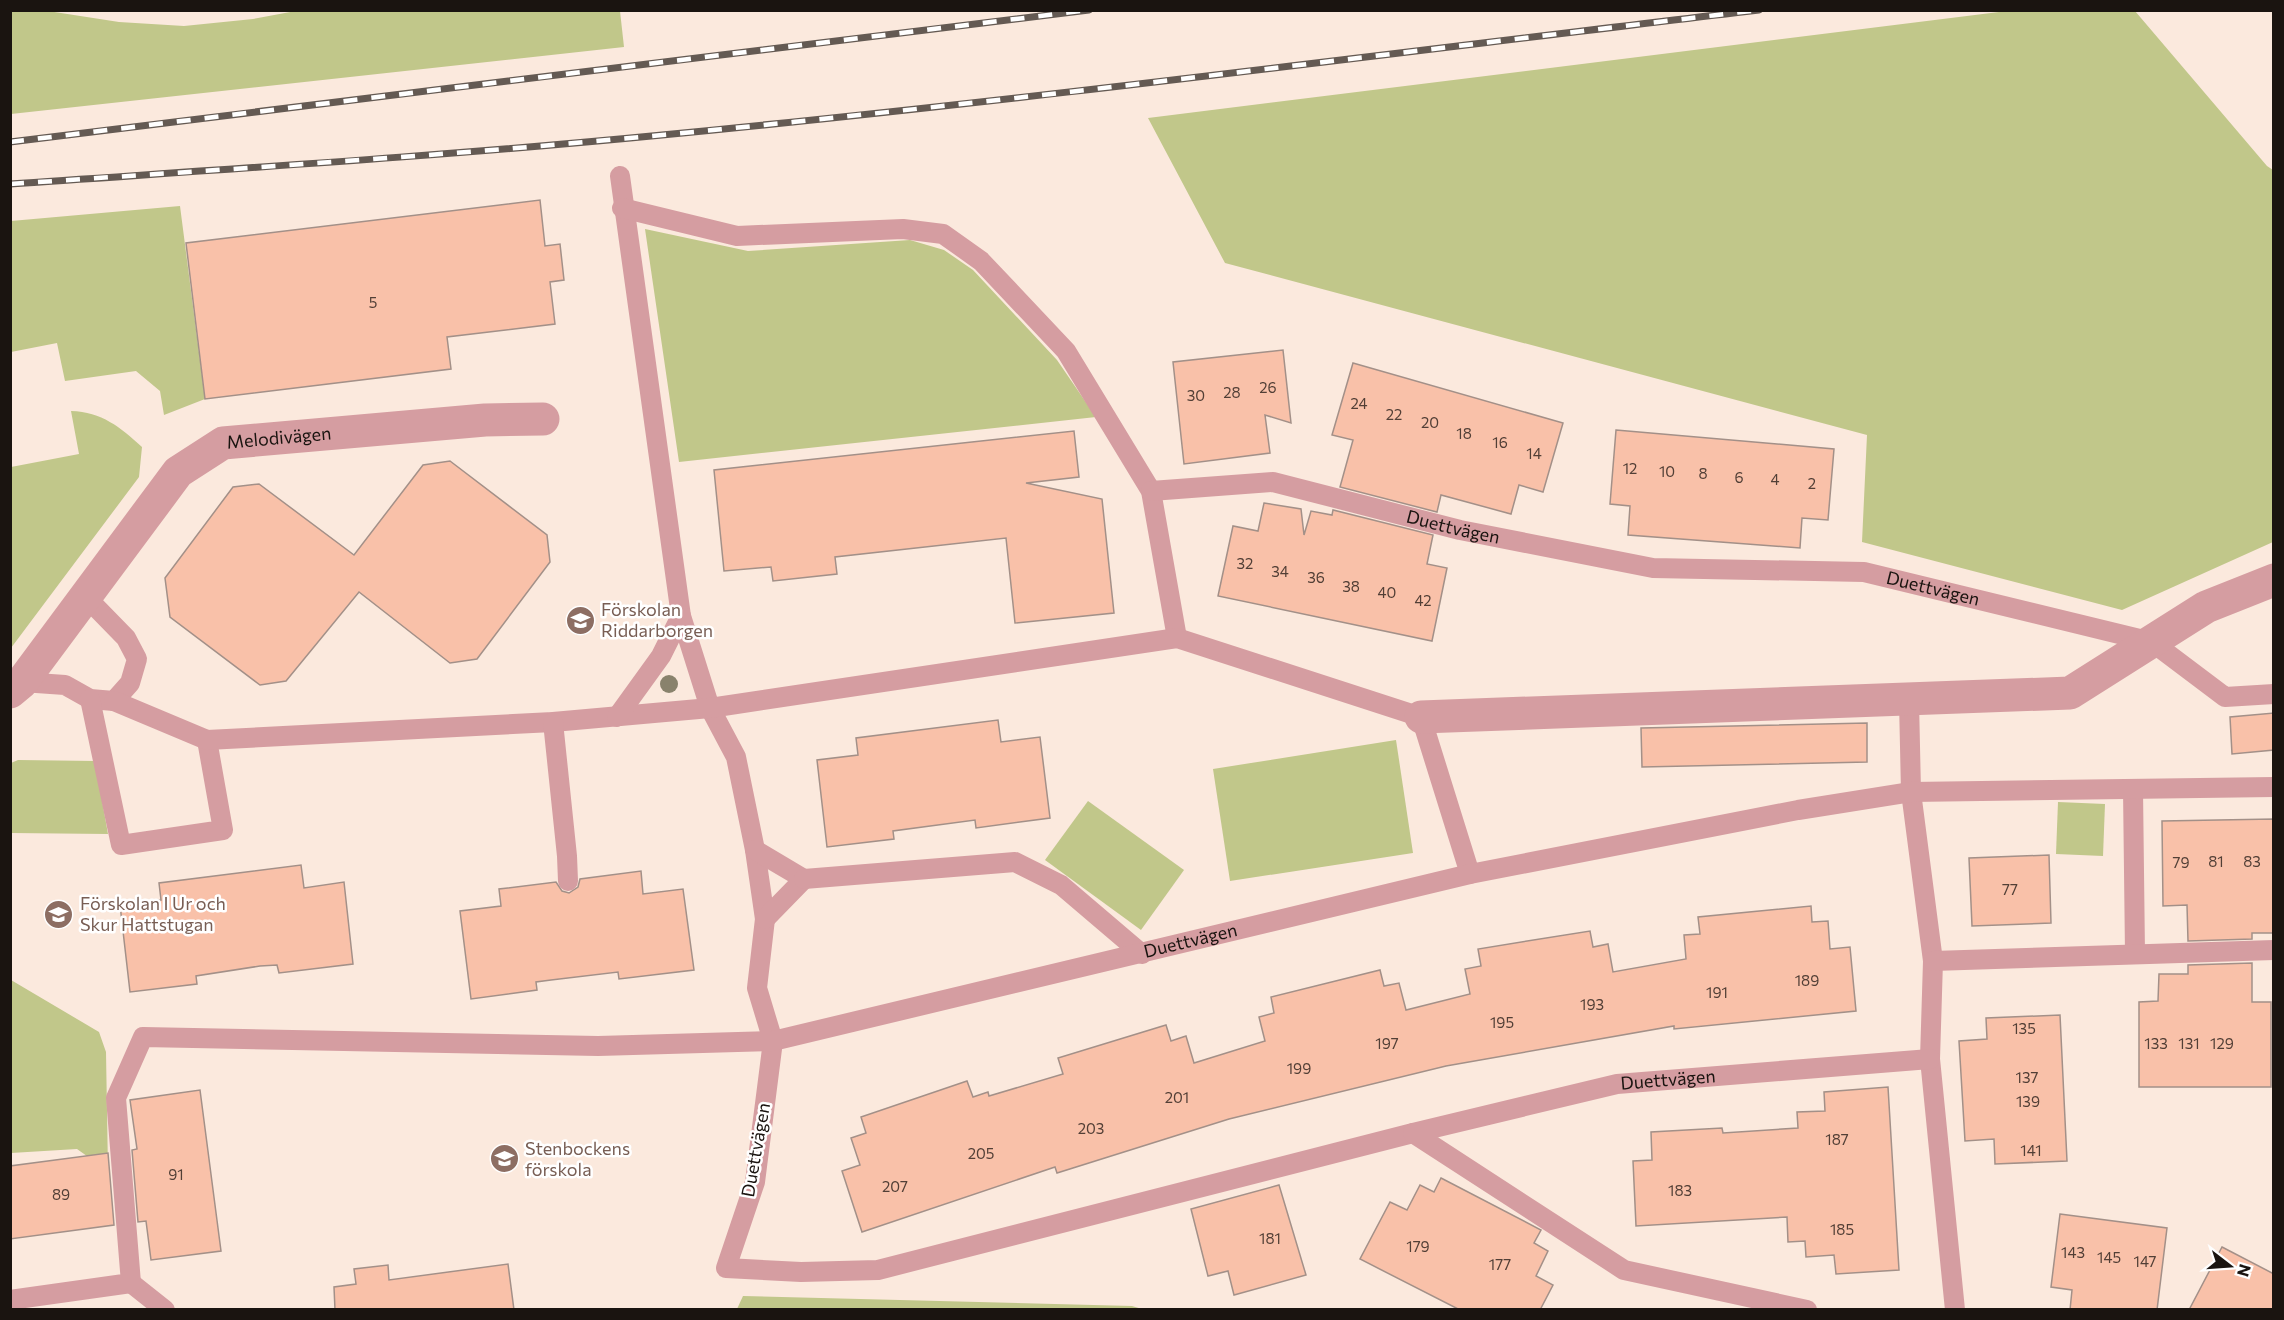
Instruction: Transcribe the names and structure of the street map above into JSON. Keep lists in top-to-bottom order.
{
  "streets": {
    "street": ["Melodivägen"],
    "lane": ["Duettvägen"]
  },
  "places": {
    "school or university": ["Förskolan Riddarborgen", "Förskolan I Ur och Skur Hattstugan", "Stenbockens förskola"]
  },
  "house_numbers": [
    "5",
    "26",
    "28",
    "30",
    "24",
    "22",
    "20",
    "18",
    "16",
    "14",
    "12",
    "10",
    "8",
    "6",
    "4",
    "2",
    "32",
    "34",
    "36",
    "38",
    "40",
    "42",
    "81",
    "83",
    "79",
    "77",
    "189",
    "191",
    "193",
    "195",
    "135",
    "197",
    "133",
    "131",
    "129",
    "199",
    "137",
    "201",
    "139",
    "203",
    "187",
    "141",
    "205",
    "91",
    "207",
    "183",
    "89",
    "185",
    "181",
    "179",
    "143",
    "145",
    "147",
    "177"
  ],
  "north": "right"
}
